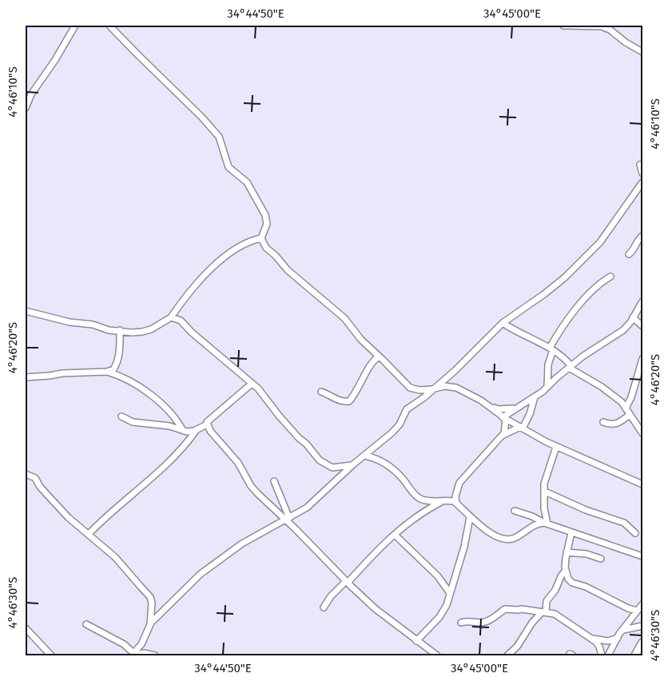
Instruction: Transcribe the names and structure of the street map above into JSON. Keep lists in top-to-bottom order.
{
  "coordinates": [
    "34°44'50\"E",
    "34°45'00\"E",
    "4°46'10\"S",
    "4°46'20\"S",
    "4°46'30\"S"
  ]
}
